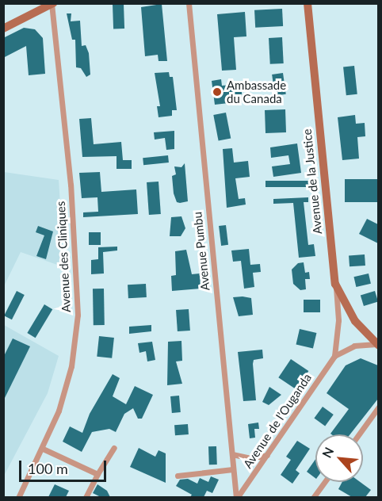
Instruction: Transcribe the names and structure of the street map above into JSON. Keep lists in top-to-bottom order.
{
  "streets": {
    "main road": ["Avenue de la Justice"],
    "street": ["Avenue Pumbu", "Avenue des Cliniques", "Avenue de l’Ouganda"]
  },
  "crossings": [
    ["Avenue de la Justice", "Avenue de l’Ouganda"],
    ["Avenue Pumbu", "Avenue de l’Ouganda"]
  ],
  "places": ["Ambassade du Canada"],
  "scale_bar": "100 m",
  "north": "top left"
}
